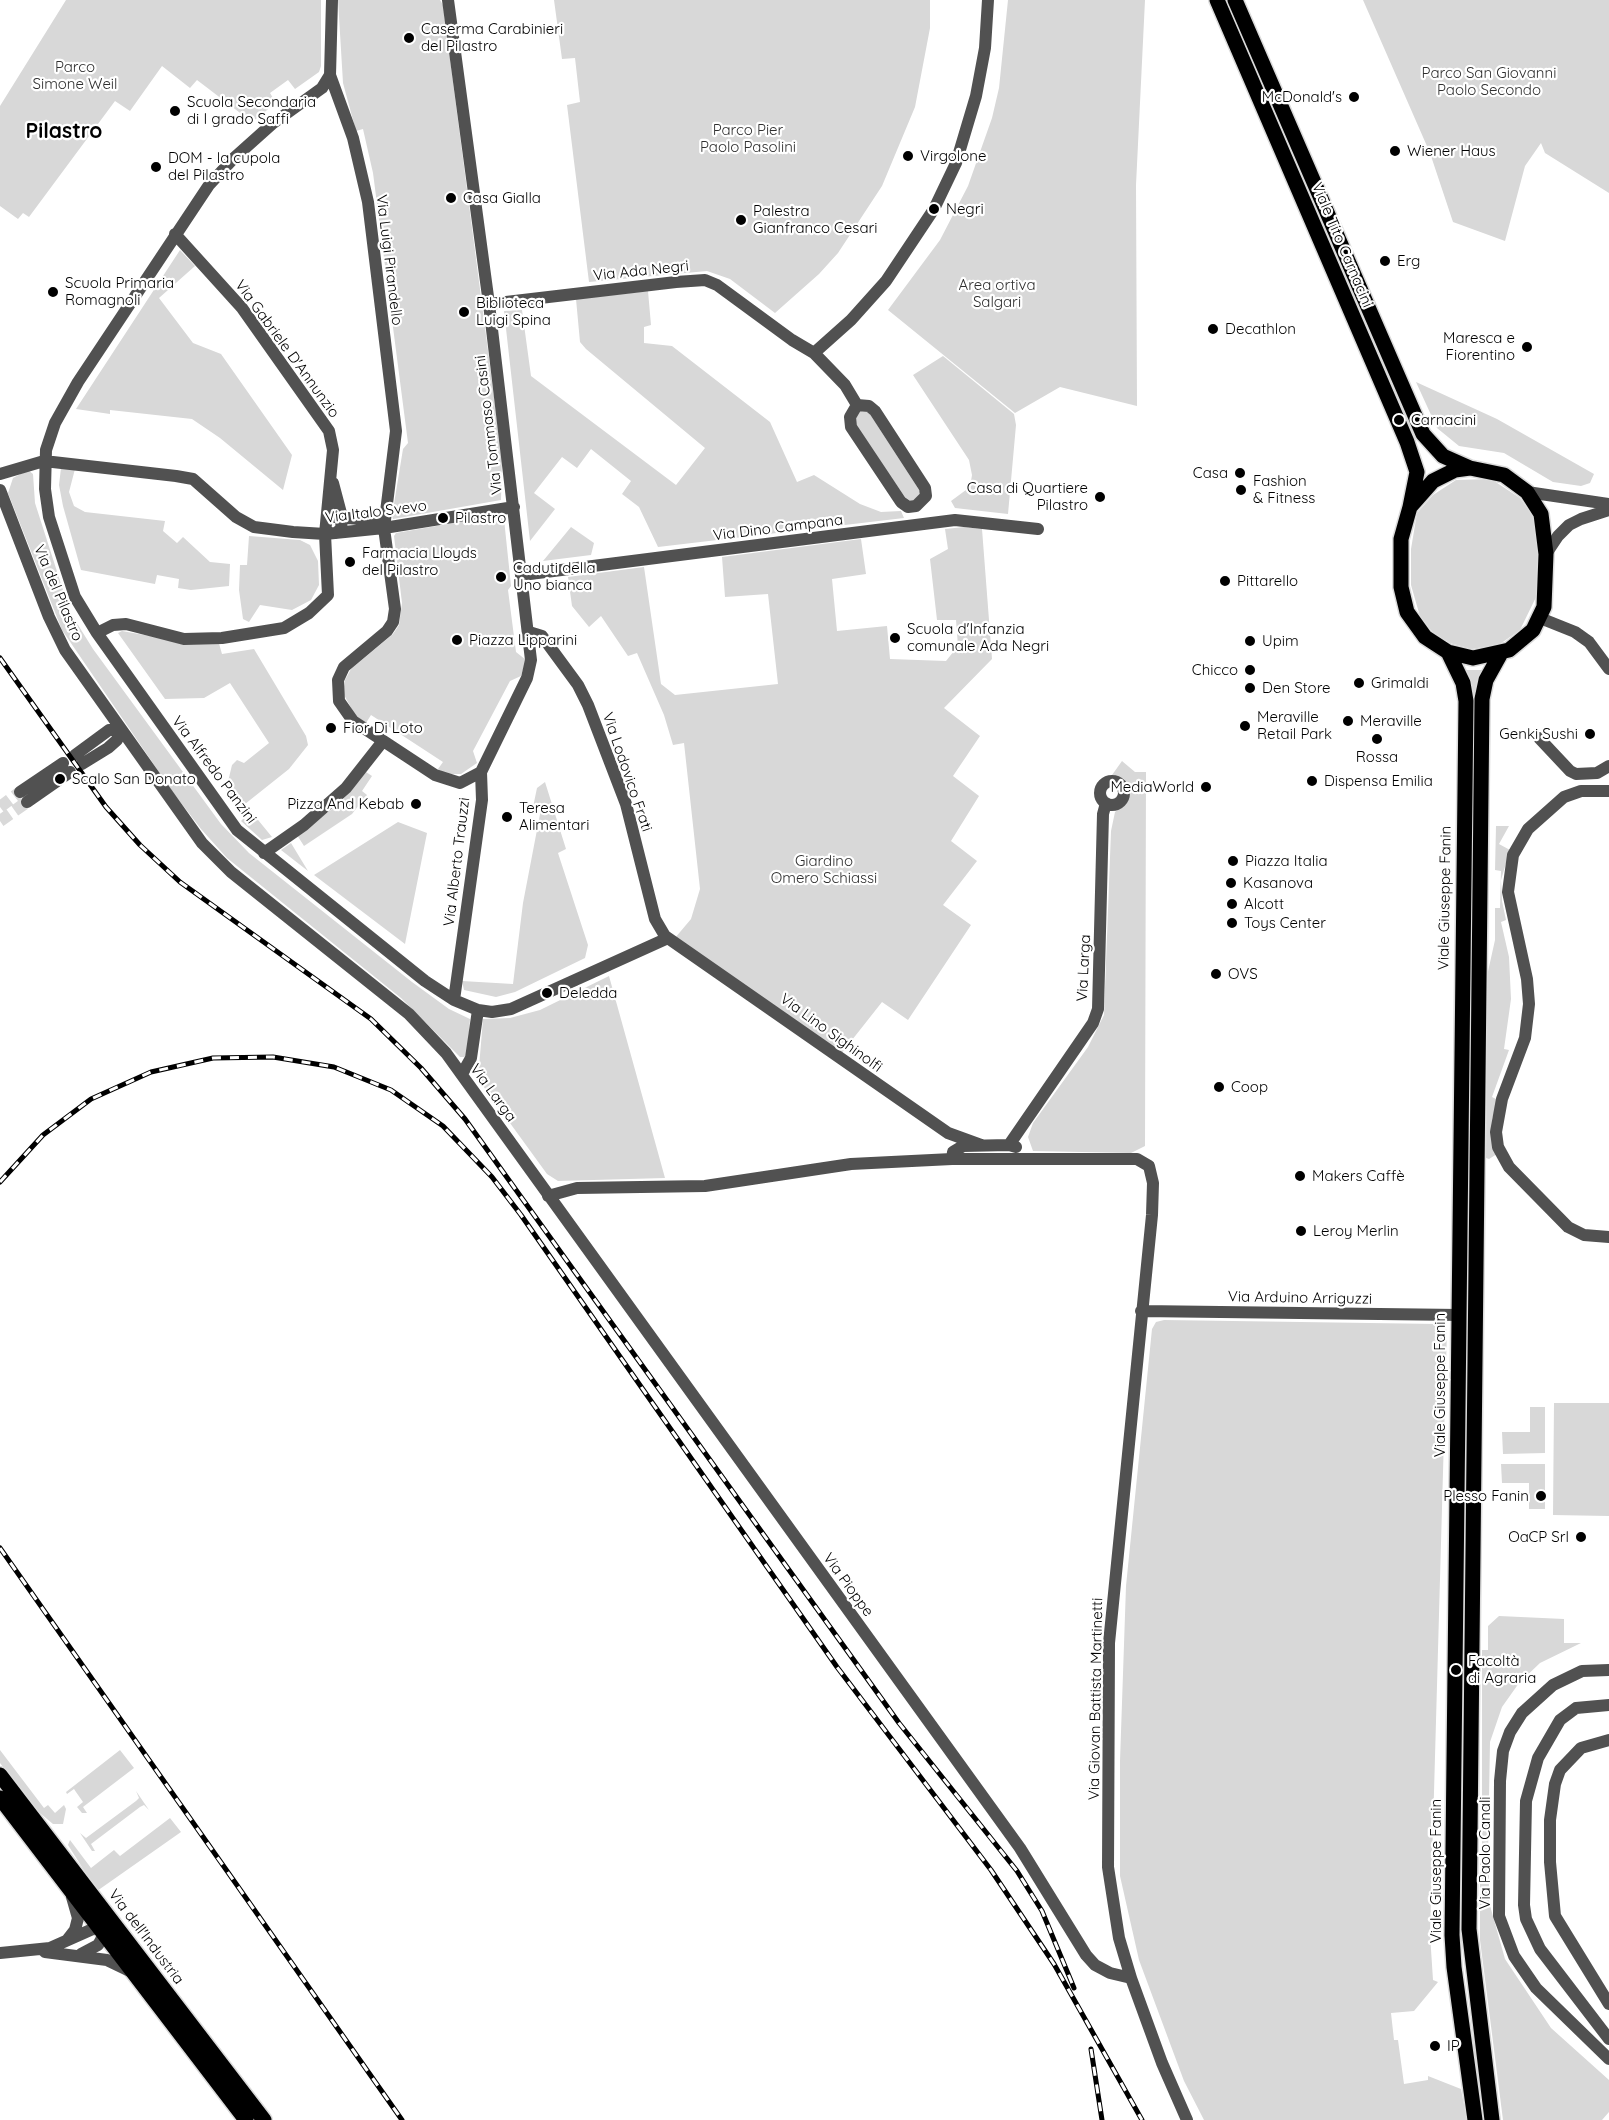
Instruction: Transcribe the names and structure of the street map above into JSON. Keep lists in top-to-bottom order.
{
  "streets": {
    "main road": ["Viale Tito Carnacini", "Viale Giuseppe Fanin", "Via dell'Industria"],
    "street": [
      "Via Luigi Pirandello",
      "Via Ada Negri",
      "Via Gabriele D'Annunzio",
      "Via Tommaso Casini",
      "Via Italo Svevo",
      "Via Dino Campana",
      "Via del Pilastro",
      "Via Alfredo Panzini",
      "Via Lodovico Frati",
      "Via Alberto Trauzzi",
      "Via Larga",
      "Via Lino Sighinolfi",
      "Via Arduino Arriguzzi",
      "Via Pioppe",
      "Via Giovan Battista Martinetti",
      "Via Paolo Canali"
    ]
  },
  "crossings": [
    ["Viale Tito Carnacini", "Viale Giuseppe Fanin"],
    ["Via Luigi Pirandello", "Via Italo Svevo"],
    ["Via Luigi Pirandello", "Via Alfredo Panzini"],
    ["Via Ada Negri", "Via Tommaso Casini"],
    ["Via Gabriele D'Annunzio", "Via Italo Svevo"],
    ["Via Gabriele D'Annunzio", "Via Alfredo Panzini"],
    ["Via Tommaso Casini", "Via Italo Svevo"],
    ["Via Tommaso Casini", "Via Dino Campana"],
    ["Via Tommaso Casini", "Via Lodovico Frati"],
    ["Via Tommaso Casini", "Via Alberto Trauzzi"],
    ["Via Italo Svevo", "Via Alfredo Panzini"],
    ["Via del Pilastro", "Via Larga"],
    ["Via Alfredo Panzini", "Via Lodovico Frati"],
    ["Via Alfredo Panzini", "Via Alberto Trauzzi"],
    ["Via Alfredo Panzini", "Via Lino Sighinolfi"],
    ["Via Lodovico Frati", "Via Alberto Trauzzi"],
    ["Via Lodovico Frati", "Via Lino Sighinolfi"],
    ["Viale Giuseppe Fanin", "Via Arduino Arriguzzi"],
    ["Via Larga", "Via Pioppe"],
    ["Via Arduino Arriguzzi", "Via Giovan Battista Martinetti"],
    ["Via Pioppe", "Via Giovan Battista Martinetti"]
  ],
  "districts": ["Pilastro"],
  "parks": [
    "Parco Simone Weil",
    "Parco San Giovanni Paolo Secondo",
    "Parco Pier Paolo Pasolini",
    "Area ortiva Salgari",
    "Giardino Omero Schiassi"
  ],
  "places": [
    "Caserma Carabinieri del Pilastro",
    "McDonald's",
    "Scuola Secondaria di I grado Saffi",
    "Wiener Haus",
    "Virgolone",
    "DOM - la cupola del Pilastro",
    "Casa Gialla",
    "Negri",
    "Palestra Gianfranco Cesari",
    "Erg",
    "Scuola Primaria Romagnoli",
    "Biblioteca Luigi Spina",
    "Decathlon",
    "Maresca e Fiorentino",
    "Carnacini",
    "Casa",
    "Fashion & Fitness",
    "Casa di Quartiere Pilastro",
    "Pilastro",
    "Farmacia Lloyds del Pilastro",
    "Caduti della Uno bianca",
    "Pittarello",
    "Scuola d'Infanzia comunale Ada Negri",
    "Piazza Lipparini",
    "Upim",
    "Chicco",
    "Grimaldi",
    "Den Store",
    "Meraville",
    "Meraville Retail Park",
    "Fior Di Loto",
    "Genki Sushi",
    "Rossa",
    "Scalo San Donato",
    "Dispensa Emilia",
    "MediaWorld",
    "Pizza And Kebab",
    "Teresa Alimentari",
    "Piazza Italia",
    "Kasanova",
    "Alcott",
    "Toys Center",
    "OVS",
    "Deledda",
    "Coop",
    "Makers Caffè",
    "Leroy Merlin",
    "Plesso Fanin",
    "OaCP Srl",
    "Facoltà di Agraria",
    "IP"
  ]
}
